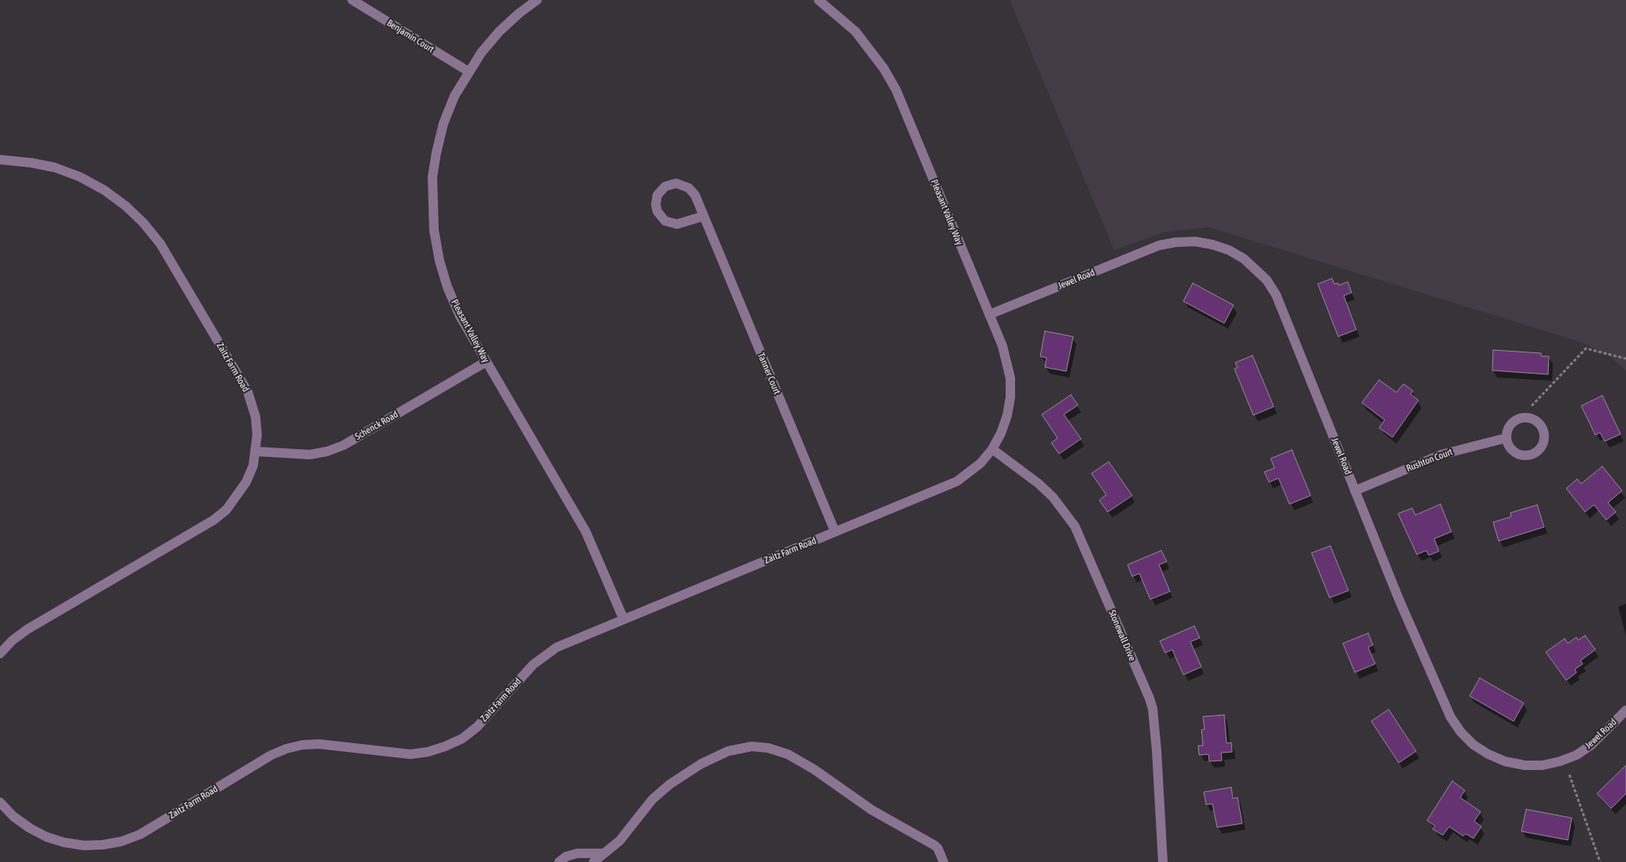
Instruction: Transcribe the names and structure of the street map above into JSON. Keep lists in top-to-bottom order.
{
  "streets": {
    "street": [
      "Benjamin Court",
      "Pleasant Valley Way",
      "Jewel Road",
      "Zaitz Farm Road",
      "Tanner Court",
      "Schenck Road",
      "Rushton Court",
      "Stonewall Drive"
    ]
  },
  "crossings": [
    ["Benjamin Court", "Pleasant Valley Way"],
    ["Pleasant Valley Way", "Jewel Road"],
    ["Pleasant Valley Way", "Zaitz Farm Road"],
    ["Pleasant Valley Way", "Schenck Road"],
    ["Pleasant Valley Way", "Stonewall Drive"],
    ["Jewel Road", "Rushton Court"],
    ["Zaitz Farm Road", "Tanner Court"],
    ["Zaitz Farm Road", "Schenck Road"],
    ["Zaitz Farm Road", "Stonewall Drive"]
  ]
}
